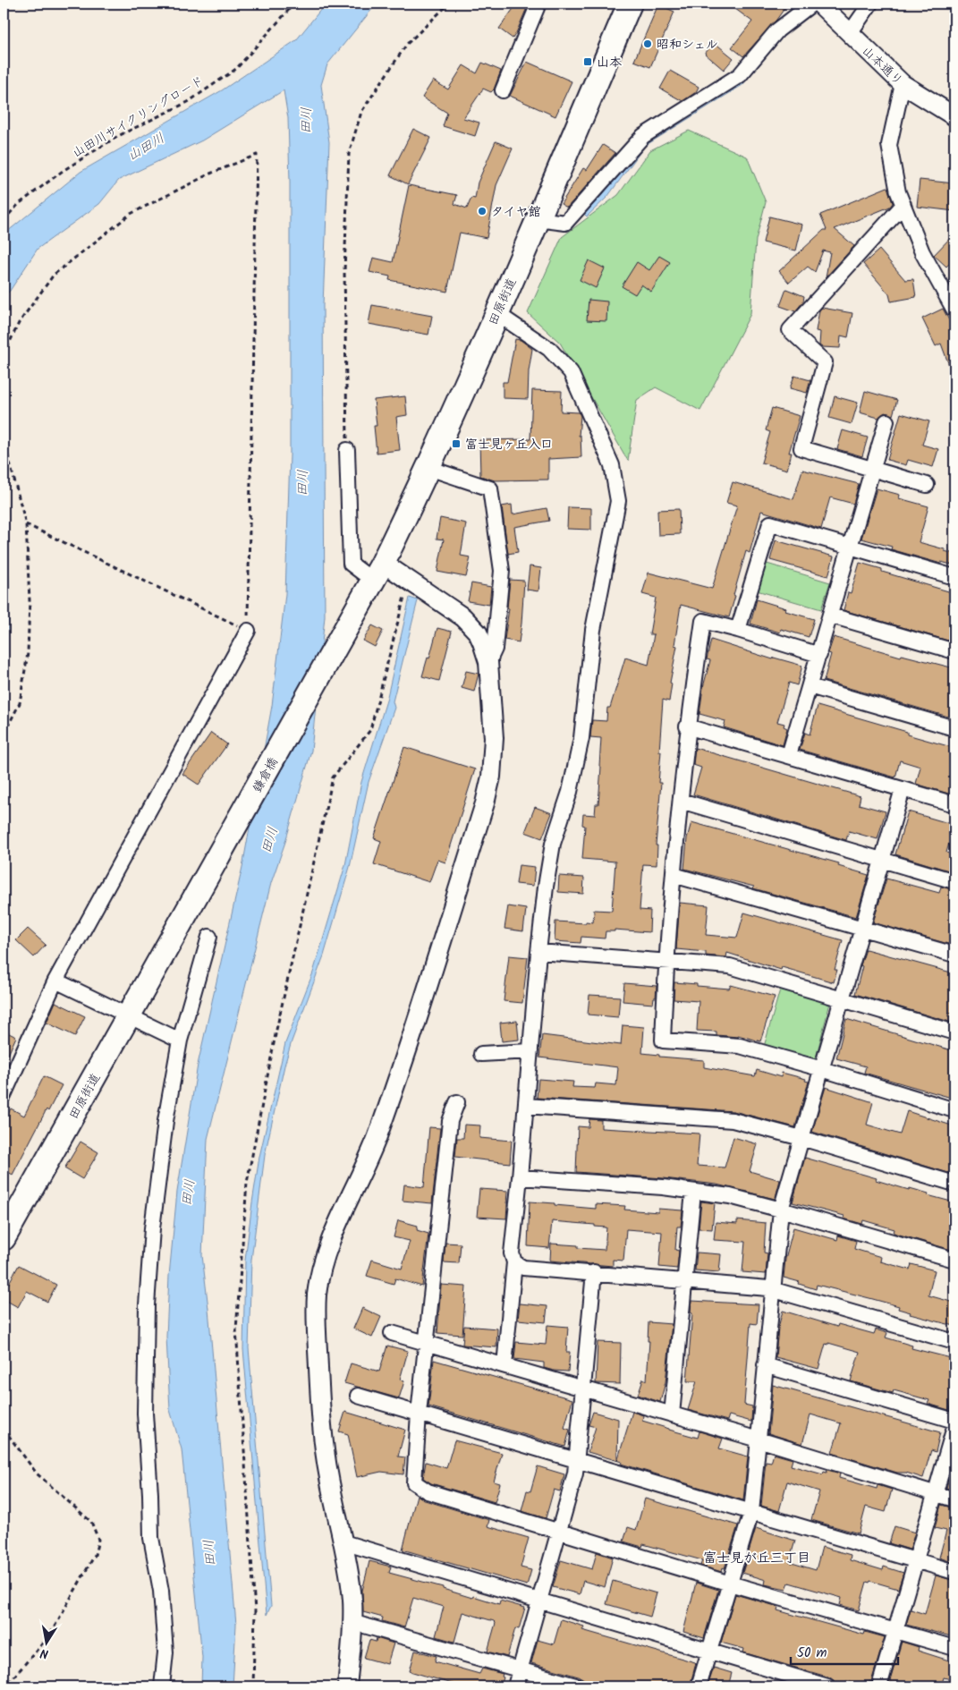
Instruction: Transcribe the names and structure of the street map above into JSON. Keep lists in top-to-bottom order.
{
  "streets": {
    "main road": ["田原街道", "鎌倉橋"],
    "street": ["山本通り"],
    "path": ["山田川サイクリングロード"]
  },
  "crossings": [
    ["田原街道", "鎌倉橋"]
  ],
  "districts": ["富士見が丘三丁目"],
  "water": ["田川", "山田川"],
  "places": {
    "other": ["昭和シェル", "タイヤ館"],
    "transit": ["山本", "富士見ヶ丘入口"]
  },
  "scale_bar": "50 m",
  "north": "bottom"
}
